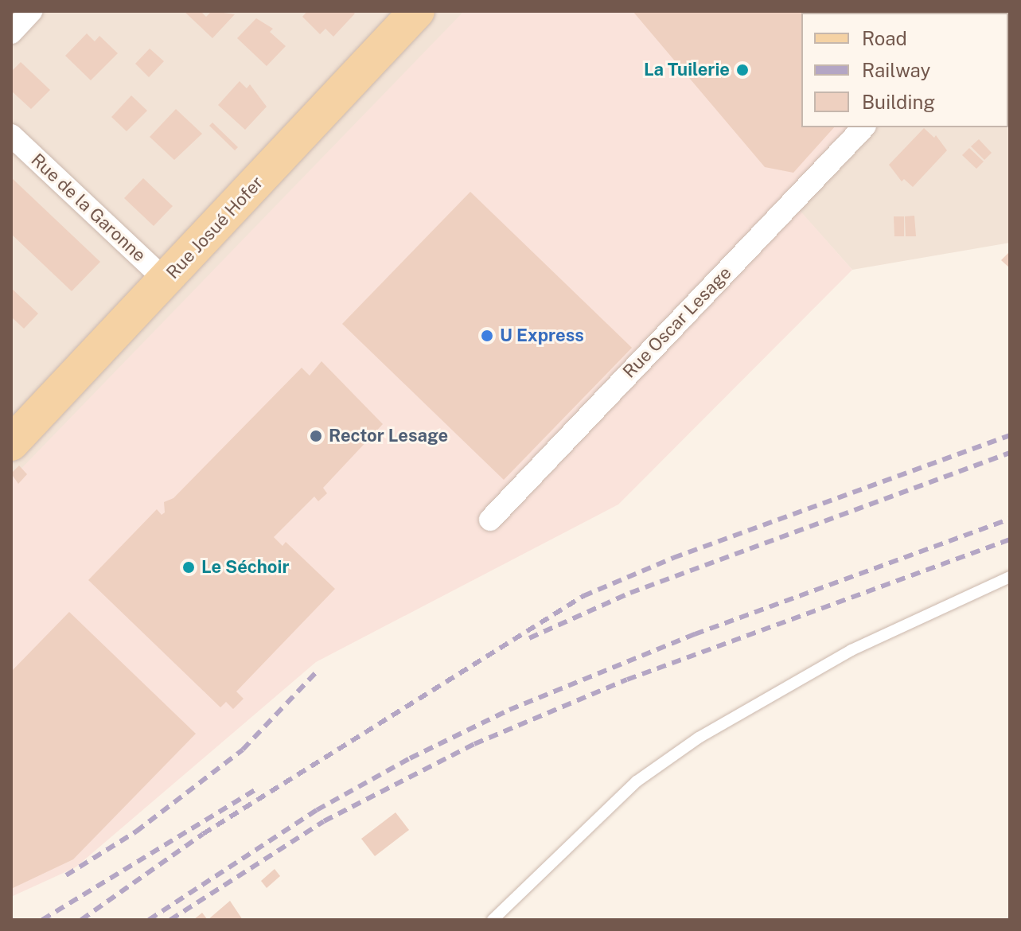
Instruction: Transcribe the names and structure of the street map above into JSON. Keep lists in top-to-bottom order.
{
  "streets": {
    "main road": ["Rue Josué Hofer"],
    "street": ["Rue de la Garonne", "Rue Oscar Lesage"]
  },
  "crossings": [
    ["Rue de la Garonne", "Rue Josué Hofer"]
  ],
  "places": [
    "La Tuilerie",
    "U Express",
    "Rector Lesage",
    "Le Séchoir"
  ],
  "legend": ["Road", "Railway", "Building"]
}
